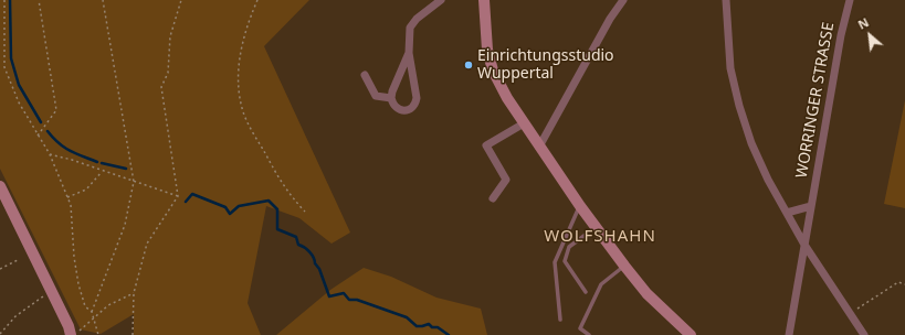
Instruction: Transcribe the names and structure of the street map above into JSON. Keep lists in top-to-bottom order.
{
  "streets": {
    "street": ["WORRINGER STRASSE"]
  },
  "districts": ["WOLFSHAHN"],
  "places": ["Einrichtungsstudio Wuppertal"],
  "north": "top left"
}
